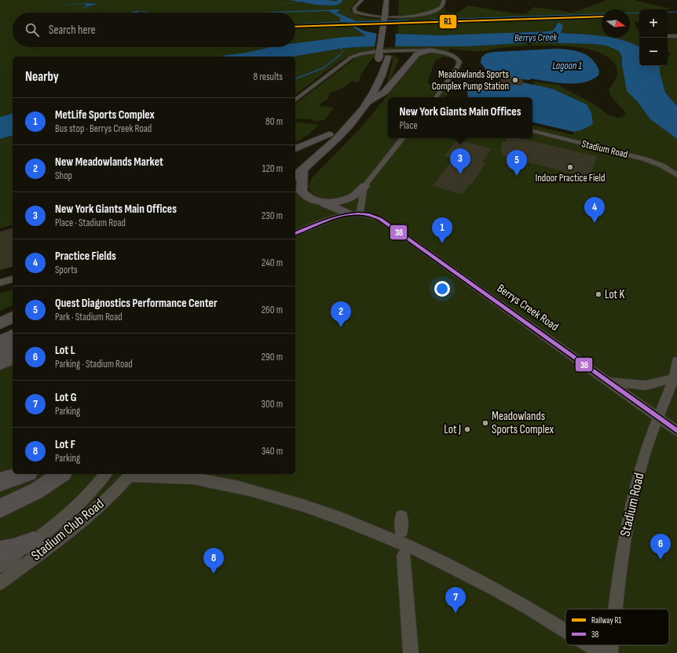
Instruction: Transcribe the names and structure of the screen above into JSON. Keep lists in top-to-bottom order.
{
  "streets": {
    "street": ["Stadium Road", "Berrys Creek Road", "Stadium Club Road"]
  },
  "crossings": [
    ["Stadium Road", "Berrys Creek Road"]
  ],
  "water": ["Berrys Creek", "Lagoon 1"],
  "places": [
    "Meadowlands Sports Complex Pump Station",
    "Indoor Practice Field",
    "Lot K",
    "Meadowlands Sports Complex",
    "Lot J"
  ],
  "lines": ["rail line R1", "transit line 38"],
  "legend": ["Railway R1", "38"],
  "north": "right",
  "page": {
    "map_buttons": ["+", "−"],
    "search": "Search here",
    "heading": ["Nearby", "8 results"],
    "popup": ["New York Giants Main Offices", "Place"],
    "list": [
      {
        "mark": "1",
        "name": "MetLife Sports Complex",
        "note": "Bus stop · Berrys Creek Road",
        "value": "80 m"
      },
      {
        "mark": "2",
        "name": "New Meadowlands Market",
        "note": "Shop",
        "value": "120 m"
      },
      {
        "mark": "3",
        "name": "New York Giants Main Offices",
        "note": "Place · Stadium Road",
        "value": "230 m"
      },
      {
        "mark": "4",
        "name": "Practice Fields",
        "note": "Sports",
        "value": "240 m"
      },
      {
        "mark": "5",
        "name": "Quest Diagnostics Performance Center",
        "note": "Park · Stadium Road",
        "value": "260 m"
      },
      {
        "mark": "6",
        "name": "Lot L",
        "note": "Parking · Stadium Road",
        "value": "290 m"
      },
      {
        "mark": "7",
        "name": "Lot G",
        "note": "Parking",
        "value": "300 m"
      },
      {
        "mark": "8",
        "name": "Lot F",
        "note": "Parking",
        "value": "340 m"
      }
    ],
    "pins": [
      "3",
      "5",
      "4",
      "1",
      "2",
      "6",
      "8",
      "7"
    ]
  }
}
